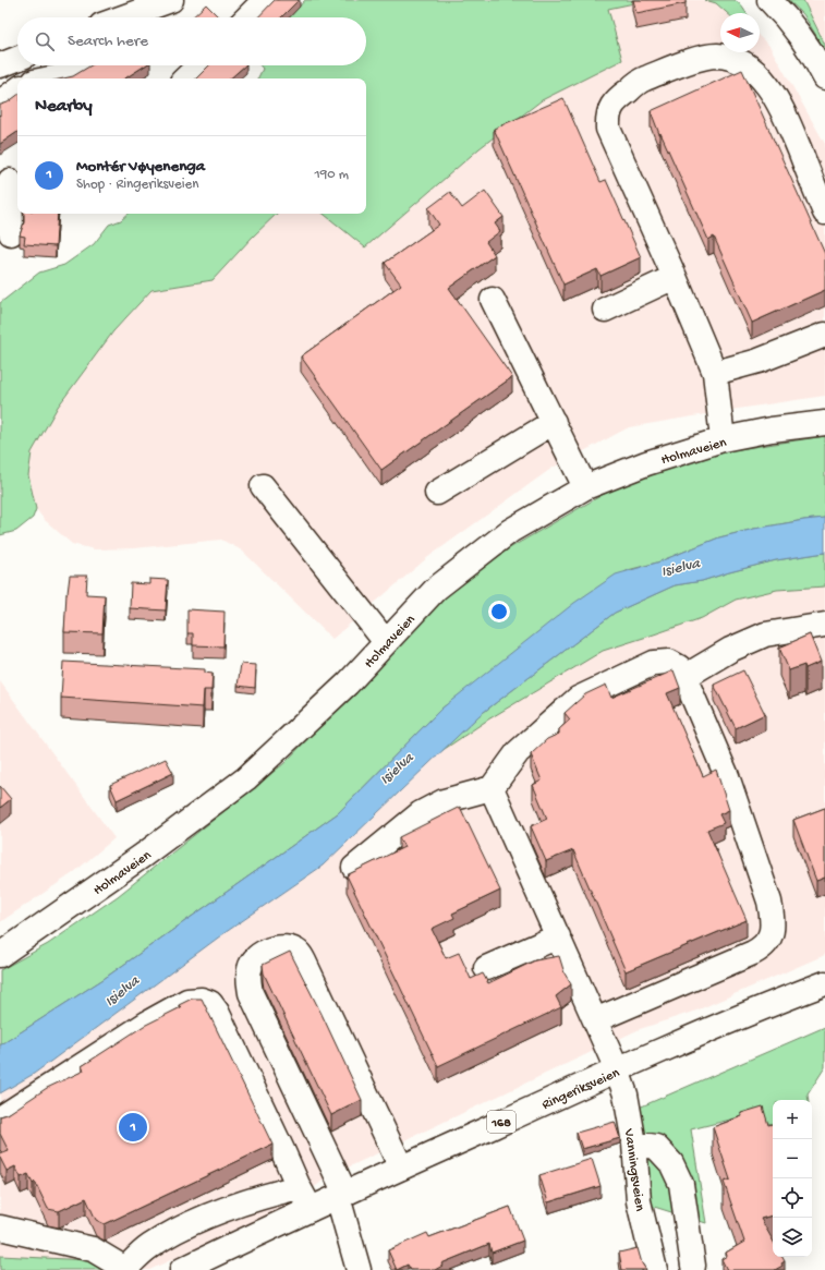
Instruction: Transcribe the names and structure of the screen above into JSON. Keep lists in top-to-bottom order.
{
  "streets": {
    "street": [
      "Holmaveien",
      "Ringeriksveien",
      "168",
      "Vanningsveien"
    ]
  },
  "crossings": [
    ["Ringeriksveien", "Vanningsveien"]
  ],
  "water": ["Isielva"],
  "north": "left",
  "page": {
    "search": "Search here",
    "heading": "Nearby",
    "list": [
      {
        "mark": "1",
        "name": "Montér Vøyenenga",
        "note": "Shop · Ringeriksveien",
        "value": "190 m"
      }
    ],
    "map_buttons": ["+", "−"],
    "pins": "1"
  }
}
